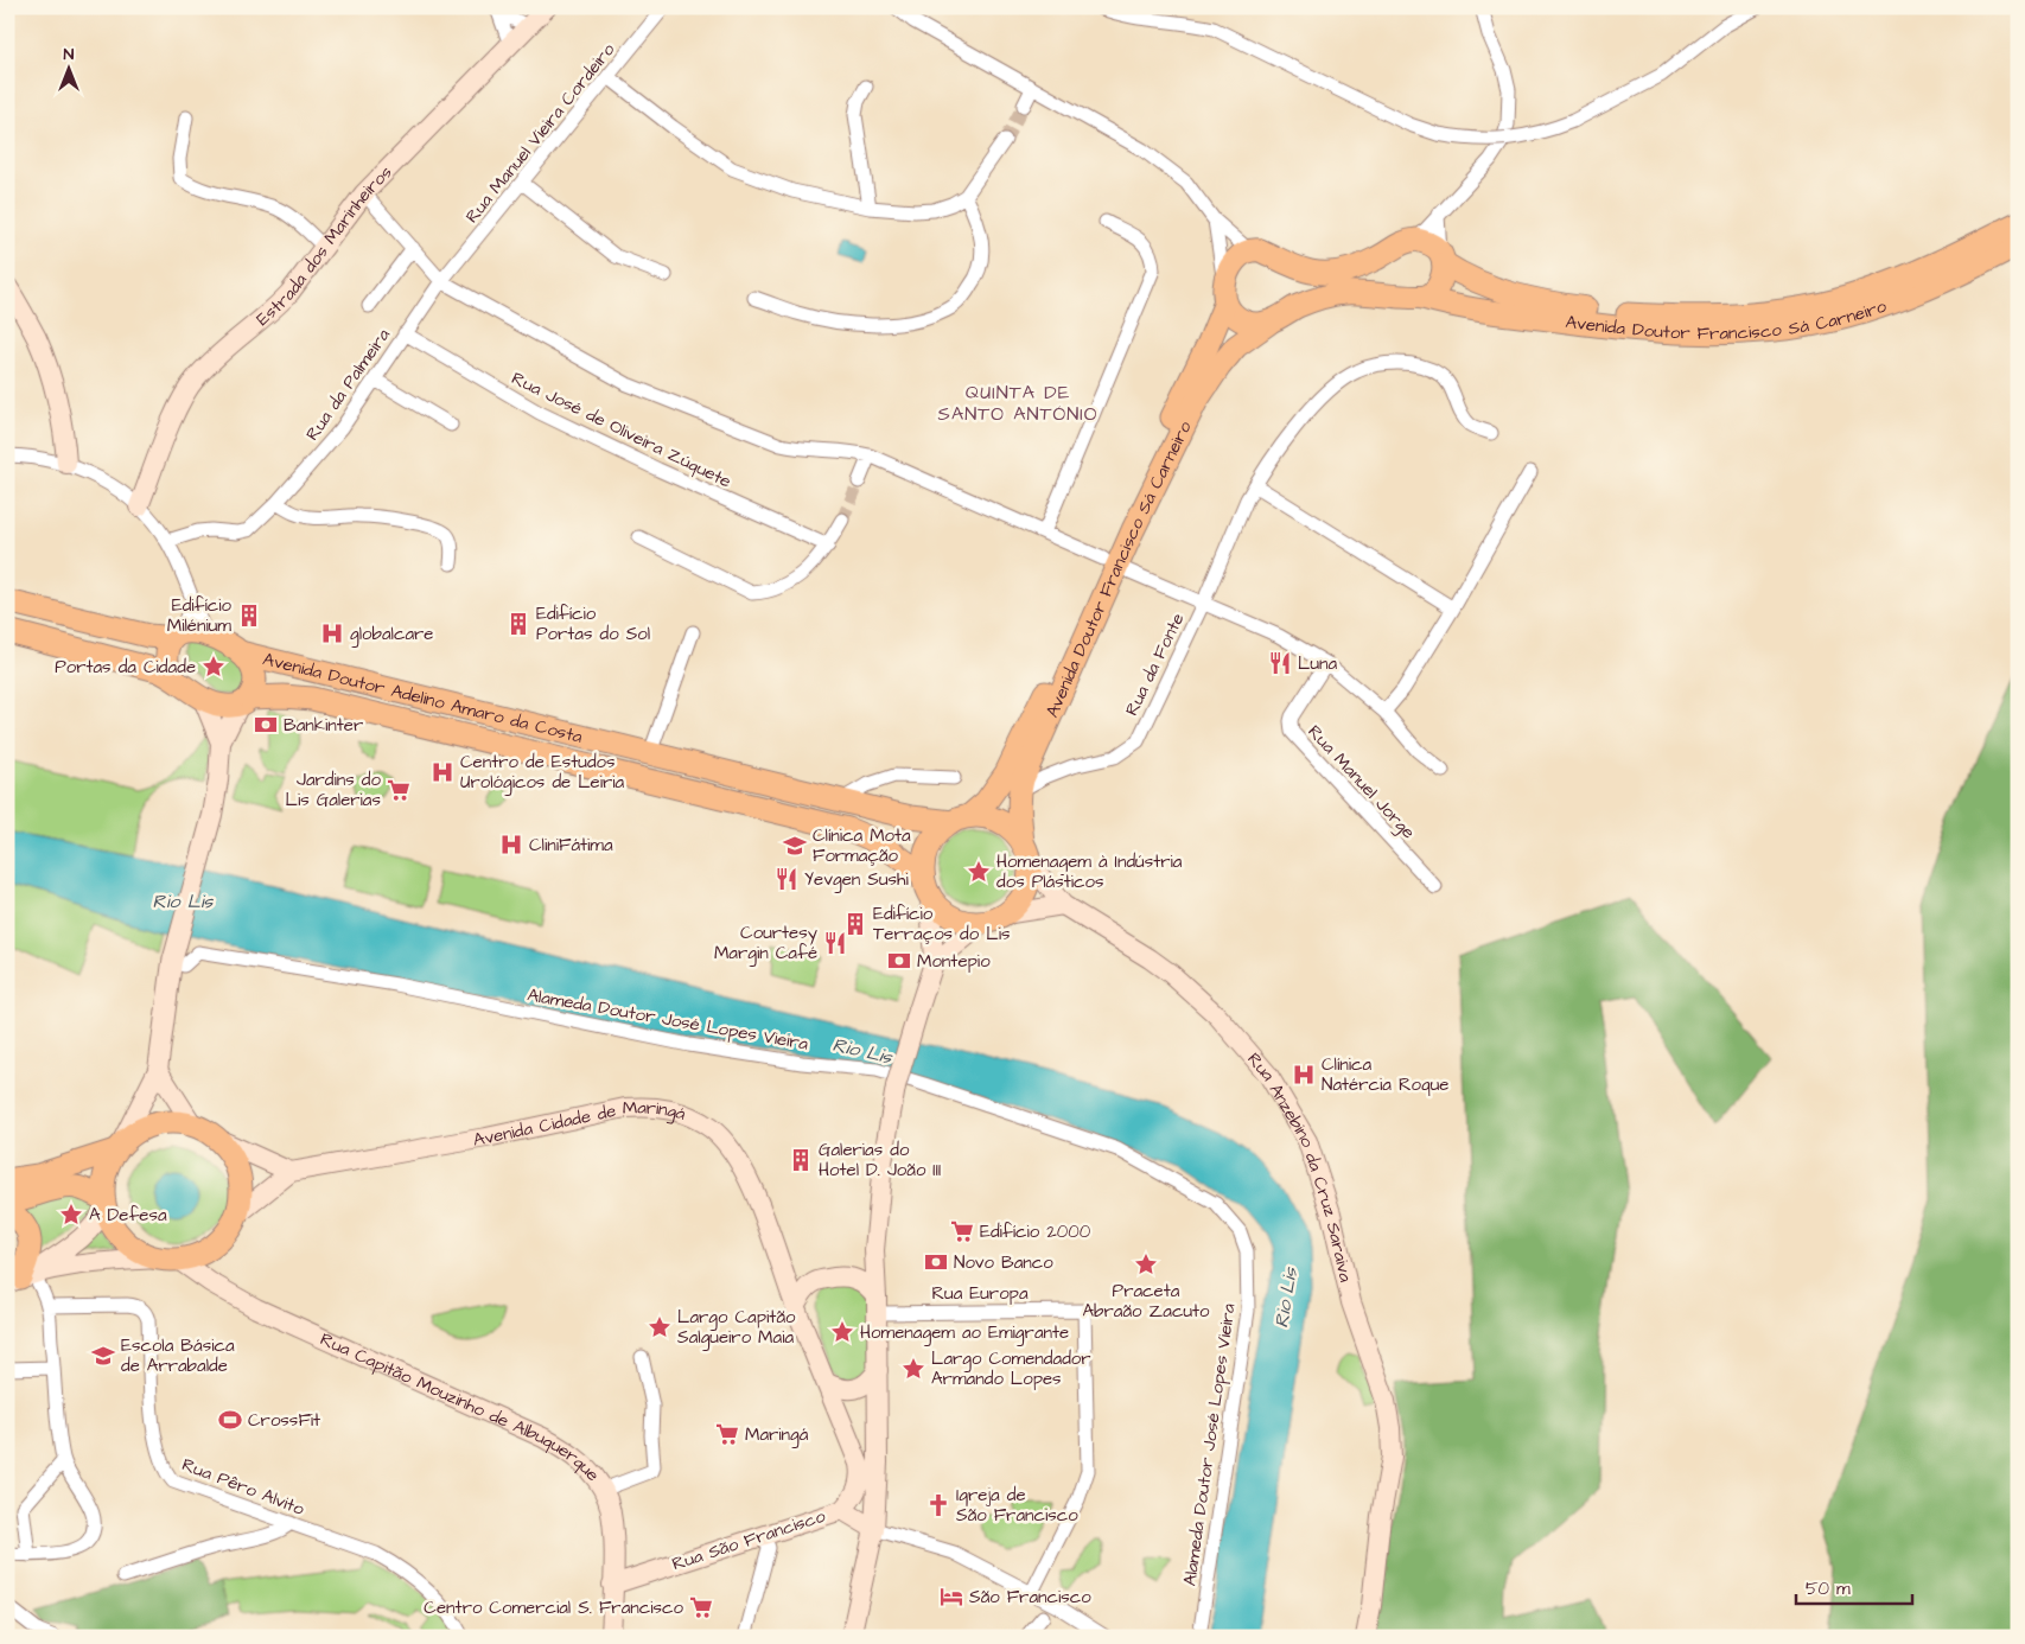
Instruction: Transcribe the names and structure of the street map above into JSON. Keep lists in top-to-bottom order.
{
  "streets": {
    "main road": [
      "Estrada dos Marinheiros",
      "Avenida Doutor Francisco Sá Carneiro",
      "Avenida Doutor Adelino Amaro da Costa",
      "Avenida Cidade de Maringá",
      "Rua Anzebino da Cruz Saraiva",
      "Rua Capitão Mouzinho de Albuquerque",
      "Rua São Francisco"
    ],
    "street": [
      "Rua Manuel Vieira Cordeiro",
      "Rua da Palmeira",
      "Rua José de Oliveira Zúquete",
      "Rua da Fonte",
      "Rua Manuel Jorge",
      "Alameda Doutor José Lopes Vieira",
      "Rua Europa",
      "Rua Pêro Alvito"
    ]
  },
  "crossings": [
    ["Rua Manuel Vieira Cordeiro", "Rua da Palmeira"],
    ["Avenida Doutor Francisco Sá Carneiro", "Rua da Fonte"],
    ["Avenida Doutor Francisco Sá Carneiro", "Avenida Doutor Adelino Amaro da Costa"],
    ["Avenida Doutor Francisco Sá Carneiro", "Rua Anzebino da Cruz Saraiva"],
    ["Rua da Palmeira", "Rua José de Oliveira Zúquete"],
    ["Avenida Doutor Adelino Amaro da Costa", "Rua Anzebino da Cruz Saraiva"],
    ["Avenida Cidade de Maringá", "Rua Europa"],
    ["Avenida Cidade de Maringá", "Rua Capitão Mouzinho de Albuquerque"],
    ["Avenida Cidade de Maringá", "Rua São Francisco"],
    ["Rua Europa", "Rua São Francisco"],
    ["Rua Capitão Mouzinho de Albuquerque", "Rua São Francisco"]
  ],
  "districts": ["QUINTA DE SANTO ANTÓNIO"],
  "water": ["Rio Lis"],
  "places": {
    "building": [
      "Edifício Milénium",
      "Edifício Portas do Sol",
      "Edifício Terraços do Lis",
      "Galerias do Hotel D. João III"
    ],
    "hospital": [
      "globalcare",
      "Centro de Estudos Urológicos de Leiria",
      "CliniFátima",
      "Clínica Natércia Roque"
    ],
    "restaurant": ["Luna", "Yevgen Sushi", "Courtesy Margin Café"],
    "place": [
      "Portas da Cidade",
      "Homenagem à Indústria dos Plásticos",
      "A Defesa",
      "Praceta Abraão Zacuto",
      "Largo Capitão Salgueiro Maia",
      "Homenagem ao Emigrante",
      "Largo Comendador Armando Lopes"
    ],
    "bank": ["Bankinter", "Montepio", "Novo Banco"],
    "supermarket": [
      "Jardins do Lis Galerias",
      "Edifício 2000",
      "Maringá",
      "Centro Comercial S. Francisco"
    ],
    "school or university": ["Clínica Mota Formação", "Escola Básica de Arrabalde"],
    "sports": ["CrossFit"],
    "church": ["Igreja de São Francisco"],
    "hotel": ["São Francisco"]
  },
  "scale_bar": "50 m",
  "north": "top"
}
